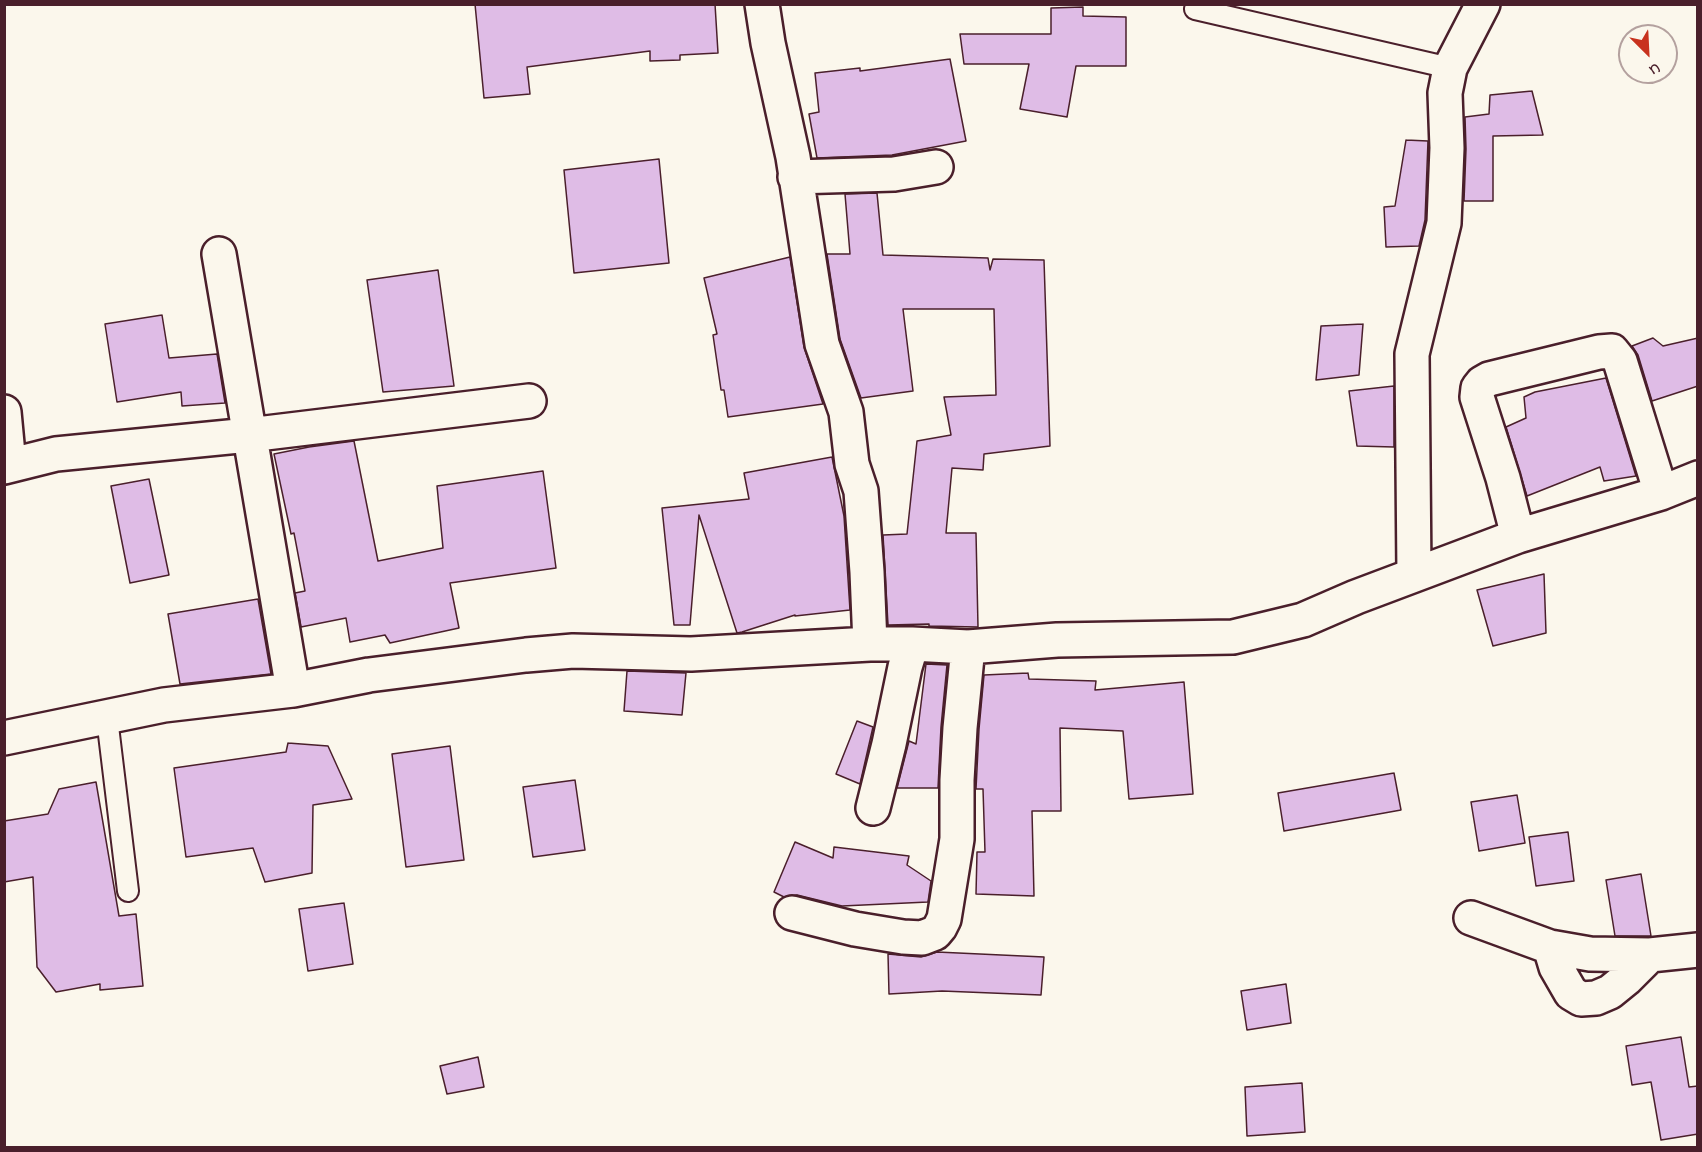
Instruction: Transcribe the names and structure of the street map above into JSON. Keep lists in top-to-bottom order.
{
  "north": "bottom right"
}
